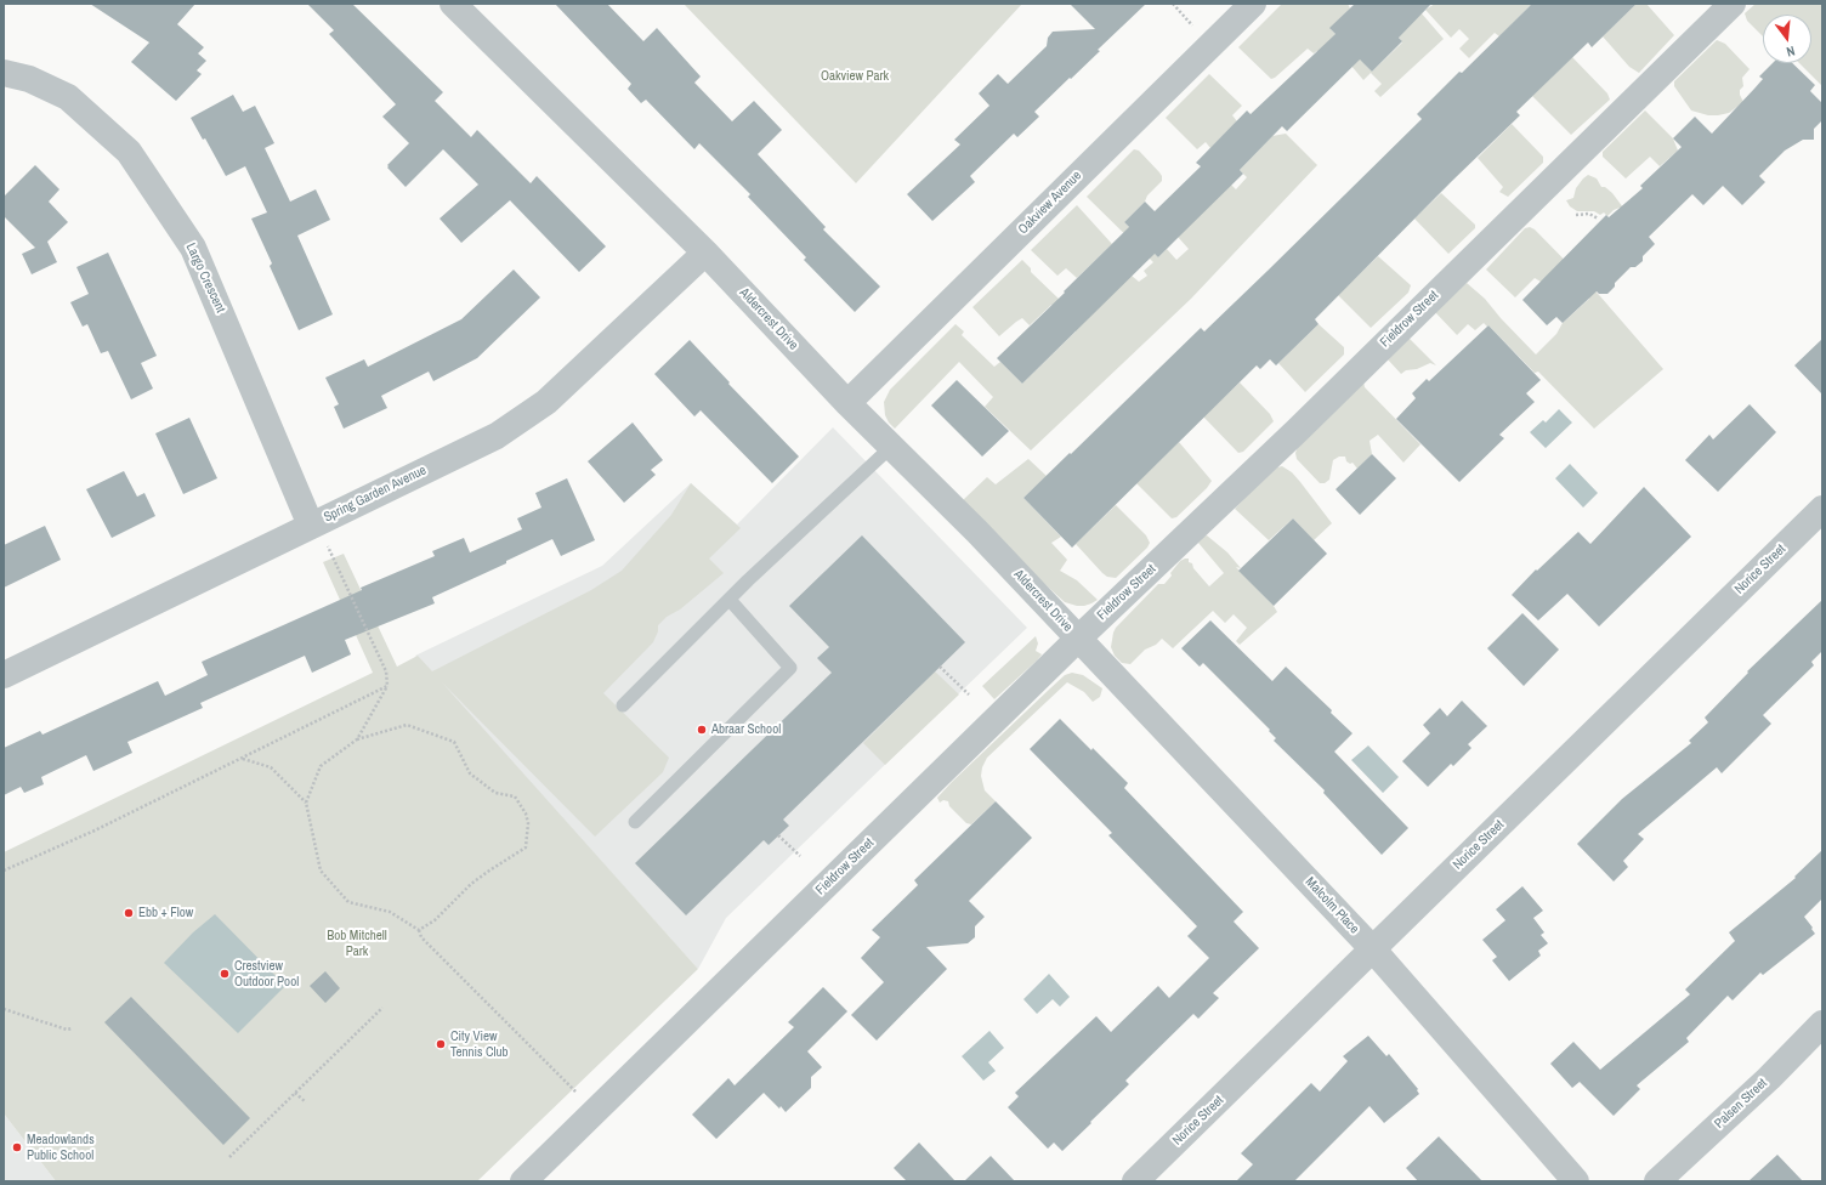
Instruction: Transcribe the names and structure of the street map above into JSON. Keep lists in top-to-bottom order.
{
  "streets": {
    "street": [
      "Oakview Avenue",
      "Largo Crescent",
      "Aldercrest Drive",
      "Fieldrow Street",
      "Spring Garden Avenue",
      "Norice Street",
      "Malcolm Place",
      "Palsen Street"
    ]
  },
  "crossings": [
    ["Oakview Avenue", "Aldercrest Drive"],
    ["Largo Crescent", "Spring Garden Avenue"],
    ["Aldercrest Drive", "Fieldrow Street"],
    ["Aldercrest Drive", "Spring Garden Avenue"],
    ["Aldercrest Drive", "Malcolm Place"],
    ["Fieldrow Street", "Malcolm Place"],
    ["Norice Street", "Malcolm Place"]
  ],
  "parks": ["Oakview Park", "Bob Mitchell Park"],
  "places": [
    "Abraar School",
    "Ebb + Flow",
    "Crestview Outdoor Pool",
    "City View Tennis Club",
    "Meadowlands Public School"
  ],
  "north": "bottom"
}
